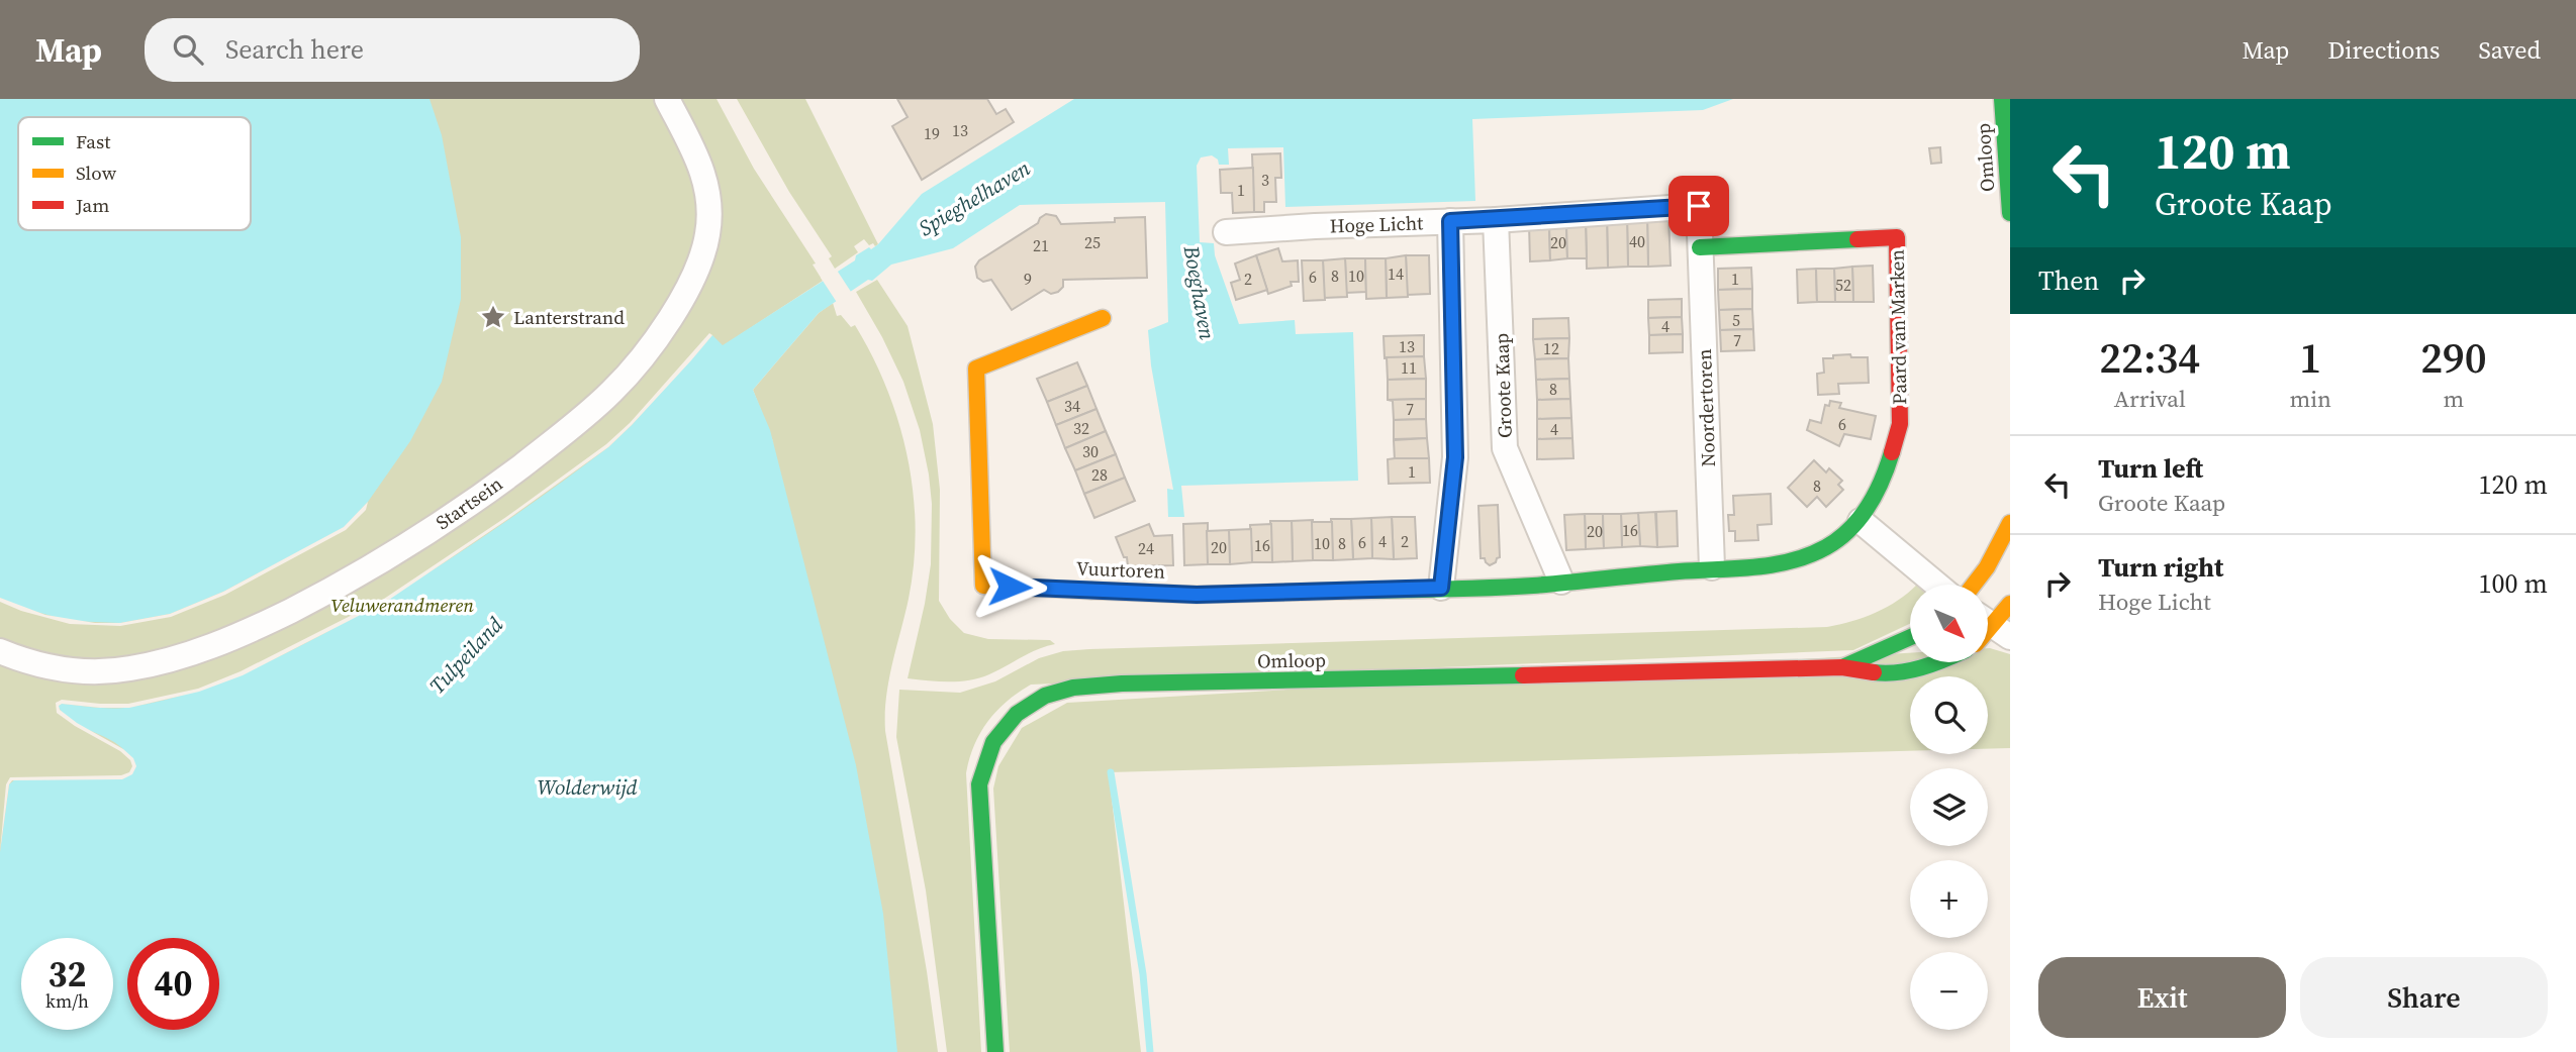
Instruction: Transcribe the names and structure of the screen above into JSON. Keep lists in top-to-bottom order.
{
  "streets": {
    "street": [
      "Omloop",
      "Hoge Licht",
      "Paard van Marken",
      "Groote Kaap",
      "Noordertoren",
      "Startsein",
      "Vuurtoren"
    ]
  },
  "crossings": [
    ["Hoge Licht", "Paard van Marken"],
    ["Hoge Licht", "Groote Kaap"],
    ["Hoge Licht", "Noordertoren"],
    ["Paard van Marken", "Groote Kaap"],
    ["Paard van Marken", "Noordertoren"],
    ["Paard van Marken", "Vuurtoren"]
  ],
  "water": [
    "Spieghelhaven",
    "Boeghaven",
    "Tulpeiland",
    "Wolderwijd"
  ],
  "parks": ["Veluwerandmeren"],
  "places": {
    "place": ["Lanterstrand"]
  },
  "house_numbers": [
    "13",
    "19",
    "3",
    "1",
    "40",
    "25",
    "20",
    "21",
    "14",
    "8",
    "10",
    "6",
    "9",
    "2",
    "1",
    "52",
    "5",
    "4",
    "7",
    "13",
    "12",
    "11",
    "8",
    "34",
    "7",
    "6",
    "32",
    "4",
    "30",
    "1",
    "28",
    "8",
    "16",
    "20",
    "4",
    "2",
    "6",
    "10",
    "8",
    "16",
    "20",
    "24"
  ],
  "legend": ["Fast", "Slow", "Jam"],
  "north": "bottom right",
  "page": {
    "header": "Map",
    "search": "Search here",
    "nav": ["Map", "Directions", "Saved"],
    "turn": ["120 m", "Groote Kaap"],
    "then": "Then",
    "eta": [
      "22:34",
      "Arrival",
      "1",
      "min",
      "290",
      "m"
    ],
    "list": [
      {
        "name": "Turn left",
        "note": "Groote Kaap",
        "value": "120 m"
      },
      {
        "name": "Turn right",
        "note": "Hoge Licht",
        "value": "100 m"
      }
    ],
    "map_buttons": ["+", "−"],
    "speed": "32 km/h",
    "limit": "40",
    "buttons": ["Exit", "Share"]
  }
}
